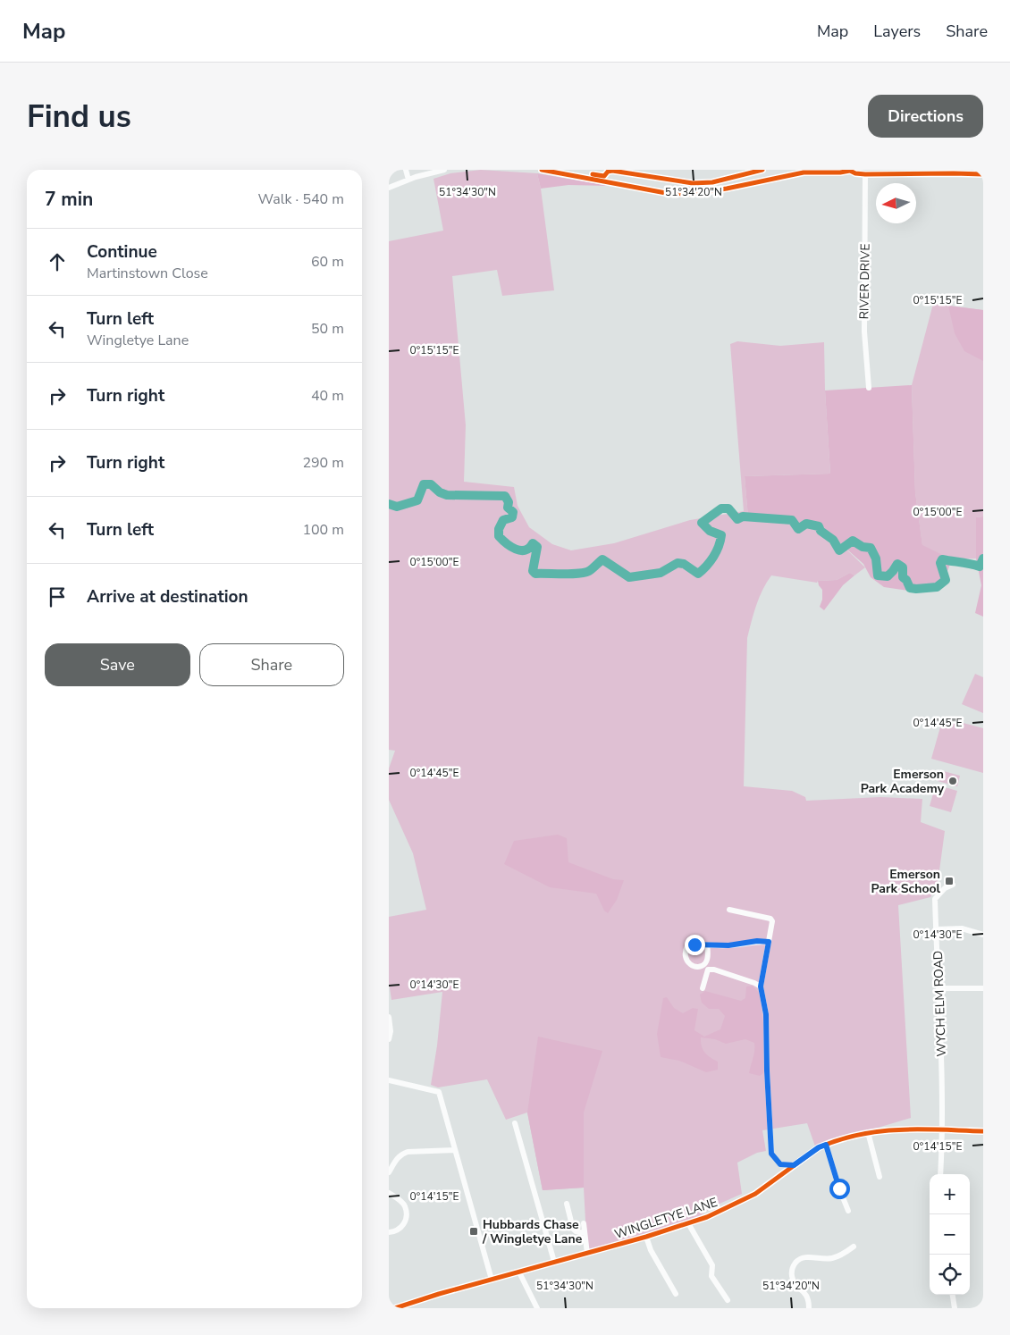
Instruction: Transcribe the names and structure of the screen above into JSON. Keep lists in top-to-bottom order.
{
  "streets": {
    "street": ["RIVER DRIVE", "WYCH ELM ROAD", "WINGLETYE LANE"]
  },
  "crossings": [
    ["WYCH ELM ROAD", "WINGLETYE LANE"]
  ],
  "places": {
    "other": ["Emerson Park Academy"],
    "transit": ["Emerson Park School", "Hubbards Chase / Wingletye Lane"]
  },
  "north": "left",
  "page": {
    "header": "Map",
    "nav": ["Map", "Layers", "Share"],
    "buttons": [
      "Directions",
      ["Save", "Share"]
    ],
    "title": "Find us",
    "heading": ["7 min", "Walk · 540 m"],
    "list": [
      ["Continue", "Martinstown Close", "60 m"],
      ["Turn left", "Wingletye Lane", "50 m"],
      ["Turn right", "40 m"],
      ["Turn right", "290 m"],
      ["Turn left", "100 m"],
      "Arrive at destination"
    ],
    "map_buttons": ["+", "−"]
  },
  "coordinates": [
    "51°34'30\"N",
    "51°34'20\"N",
    "0°15'15\"E",
    "0°15'00\"E",
    "0°14'45\"E",
    "0°14'30\"E",
    "0°14'15\"E"
  ]
}
